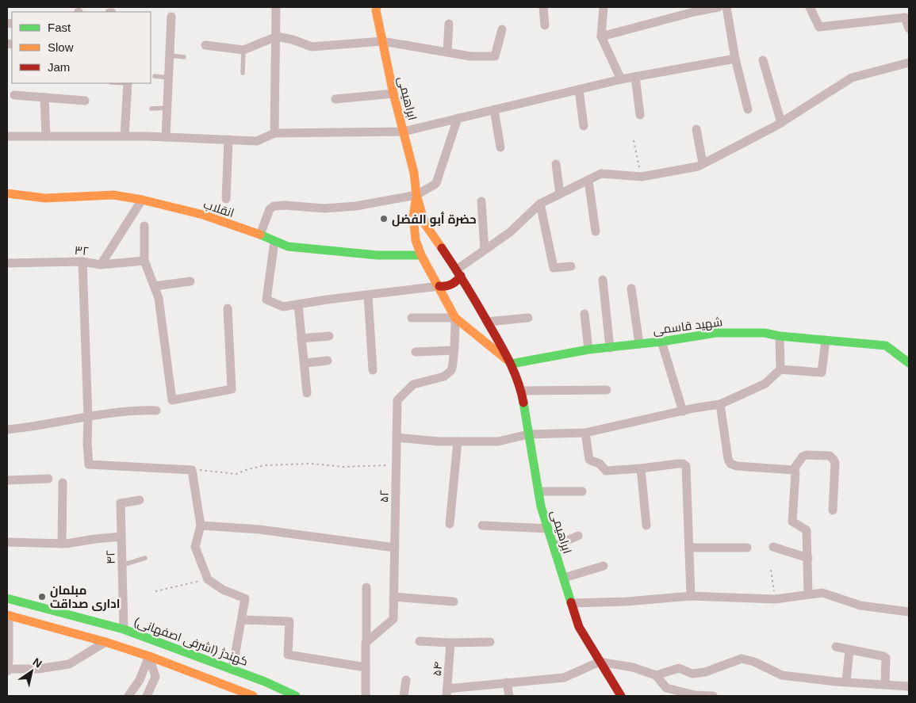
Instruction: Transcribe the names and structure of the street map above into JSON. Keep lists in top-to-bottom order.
{
  "streets": {
    "main road": [
      "ابراهیمی",
      "انقلاب",
      "شهید قاسمی",
      "کهندژ (اشرفی اصفهانی)"
    ],
    "street": [
      "۳۲",
      "۵۲",
      "۴۲",
      "۵۴"
    ]
  },
  "crossings": [
    ["ابراهیمی", "شهید قاسمی"],
    ["انقلاب", "۳۲"],
    ["۴۲", "کهندژ (اشرفی اصفهانی)"]
  ],
  "places": ["حضرة أبو الفضل", "مبلمان اداری صداقت"],
  "legend": ["Fast", "Slow", "Jam"],
  "north": "top right"
}
